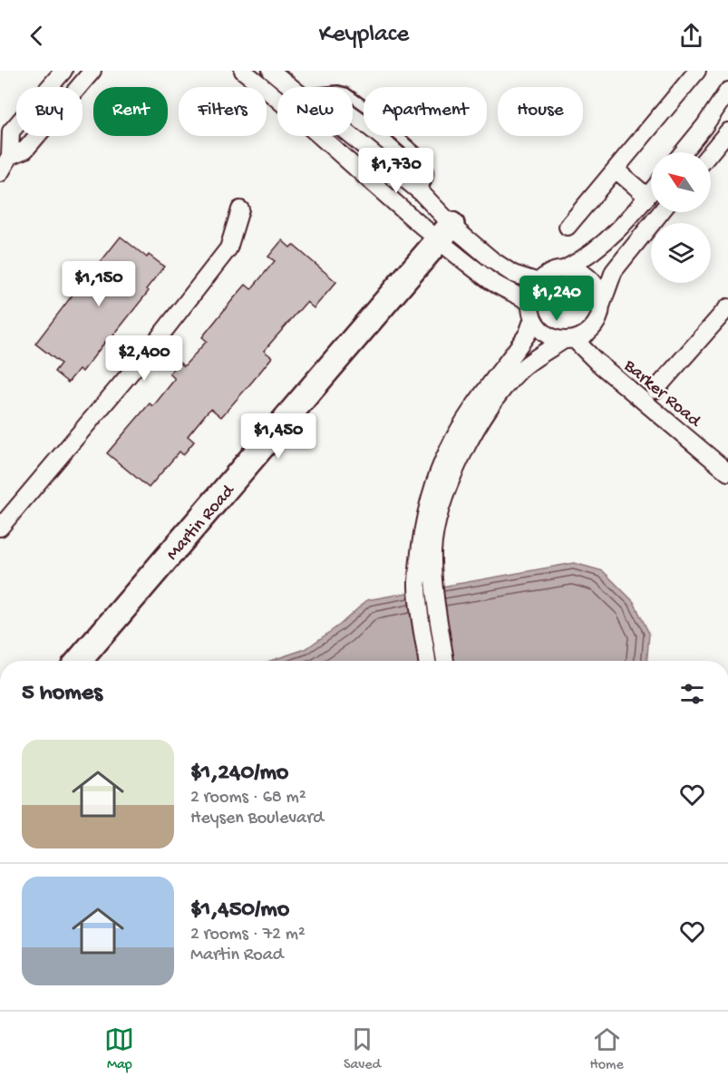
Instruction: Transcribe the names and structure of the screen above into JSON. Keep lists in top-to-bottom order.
{
  "streets": {
    "street": ["Barker Road", "Martin Road"]
  },
  "north": "top left",
  "page": {
    "header": "Keyplace",
    "chip": [
      "Buy",
      "Rent",
      "Filters",
      "New",
      "Apartment",
      "House"
    ],
    "price": [
      "$1,730",
      "$1,150",
      "$1,240",
      "$2,400",
      "$1,450"
    ],
    "heading": "5 homes",
    "list": [
      {
        "name": "$1,240/mo",
        "note": "2 rooms · 68 m² · Heysen Boulevard"
      },
      {
        "name": "$1,450/mo",
        "note": "2 rooms · 72 m² · Martin Road"
      }
    ],
    "tabs": ["Map", "Saved", "Home"]
  }
}
